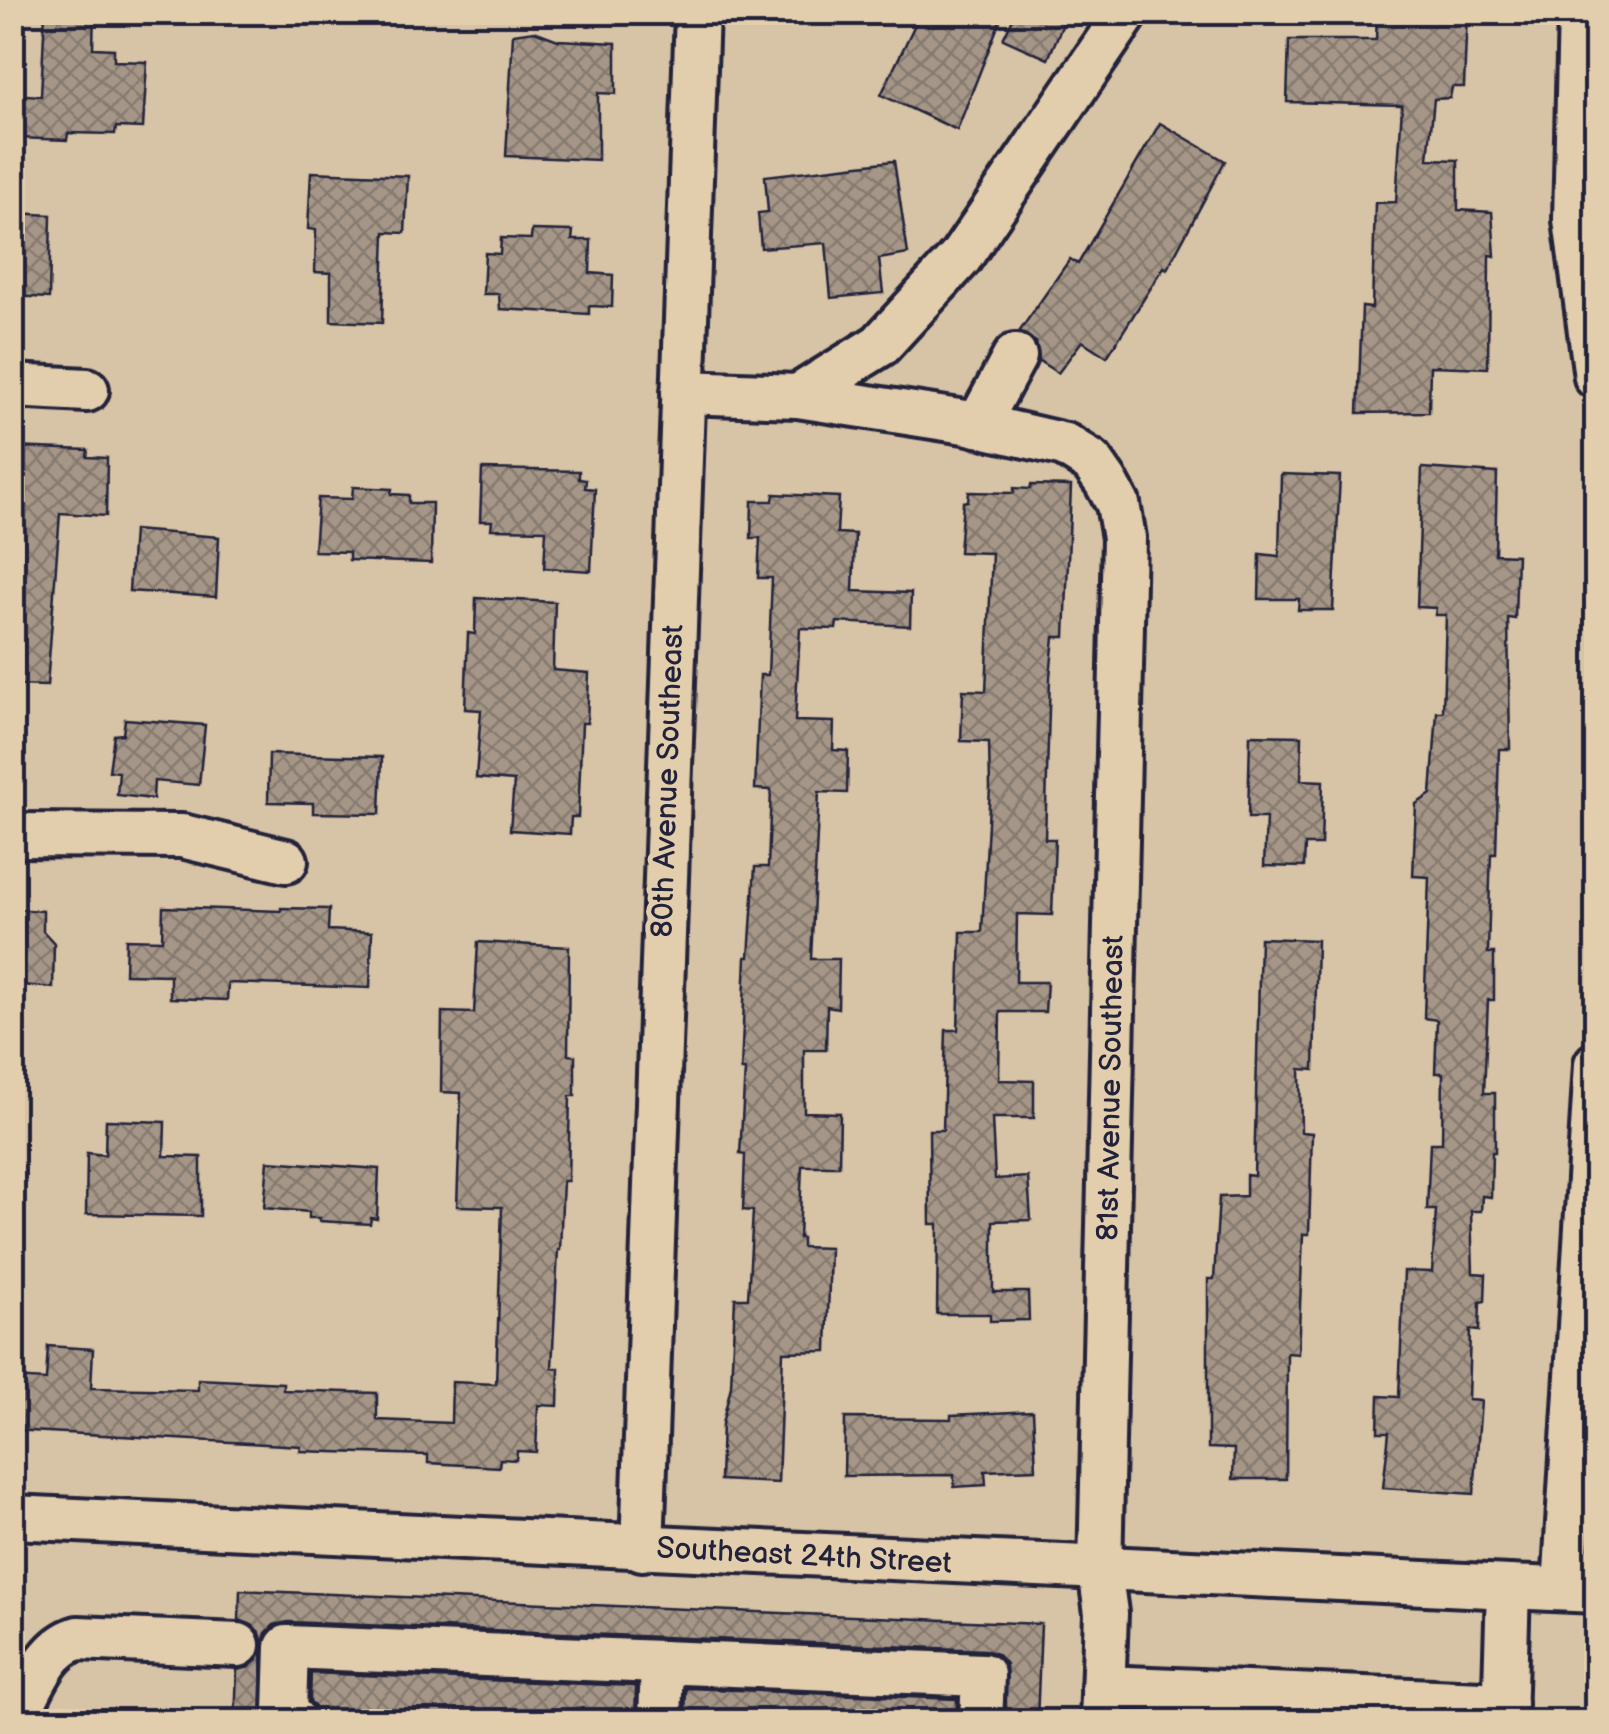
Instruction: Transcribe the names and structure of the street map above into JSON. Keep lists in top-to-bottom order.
{
  "streets": {
    "street": ["80th Avenue Southeast", "81st Avenue Southeast", "Southeast 24th Street"]
  },
  "crossings": [
    ["80th Avenue Southeast", "Southeast 24th Street"],
    ["81st Avenue Southeast", "Southeast 24th Street"]
  ]
}
